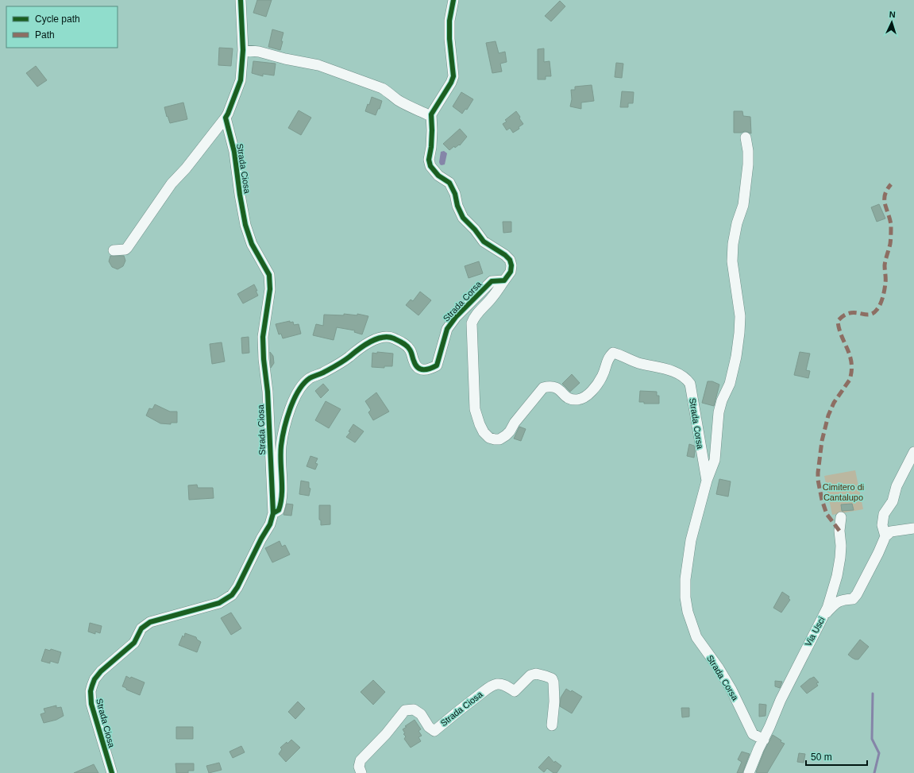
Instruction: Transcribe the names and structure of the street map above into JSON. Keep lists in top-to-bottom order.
{
  "streets": {
    "street": ["Strada Ciosa", "Strada Corsa", "Via Usci"]
  },
  "crossings": [
    ["Strada Ciosa", "Strada Corsa"],
    ["Strada Corsa", "Via Usci"]
  ],
  "parks": ["Cimitero di Cantalupo"],
  "legend": ["Cycle path", "Path"],
  "scale_bar": "50 m",
  "north": "top"
}
